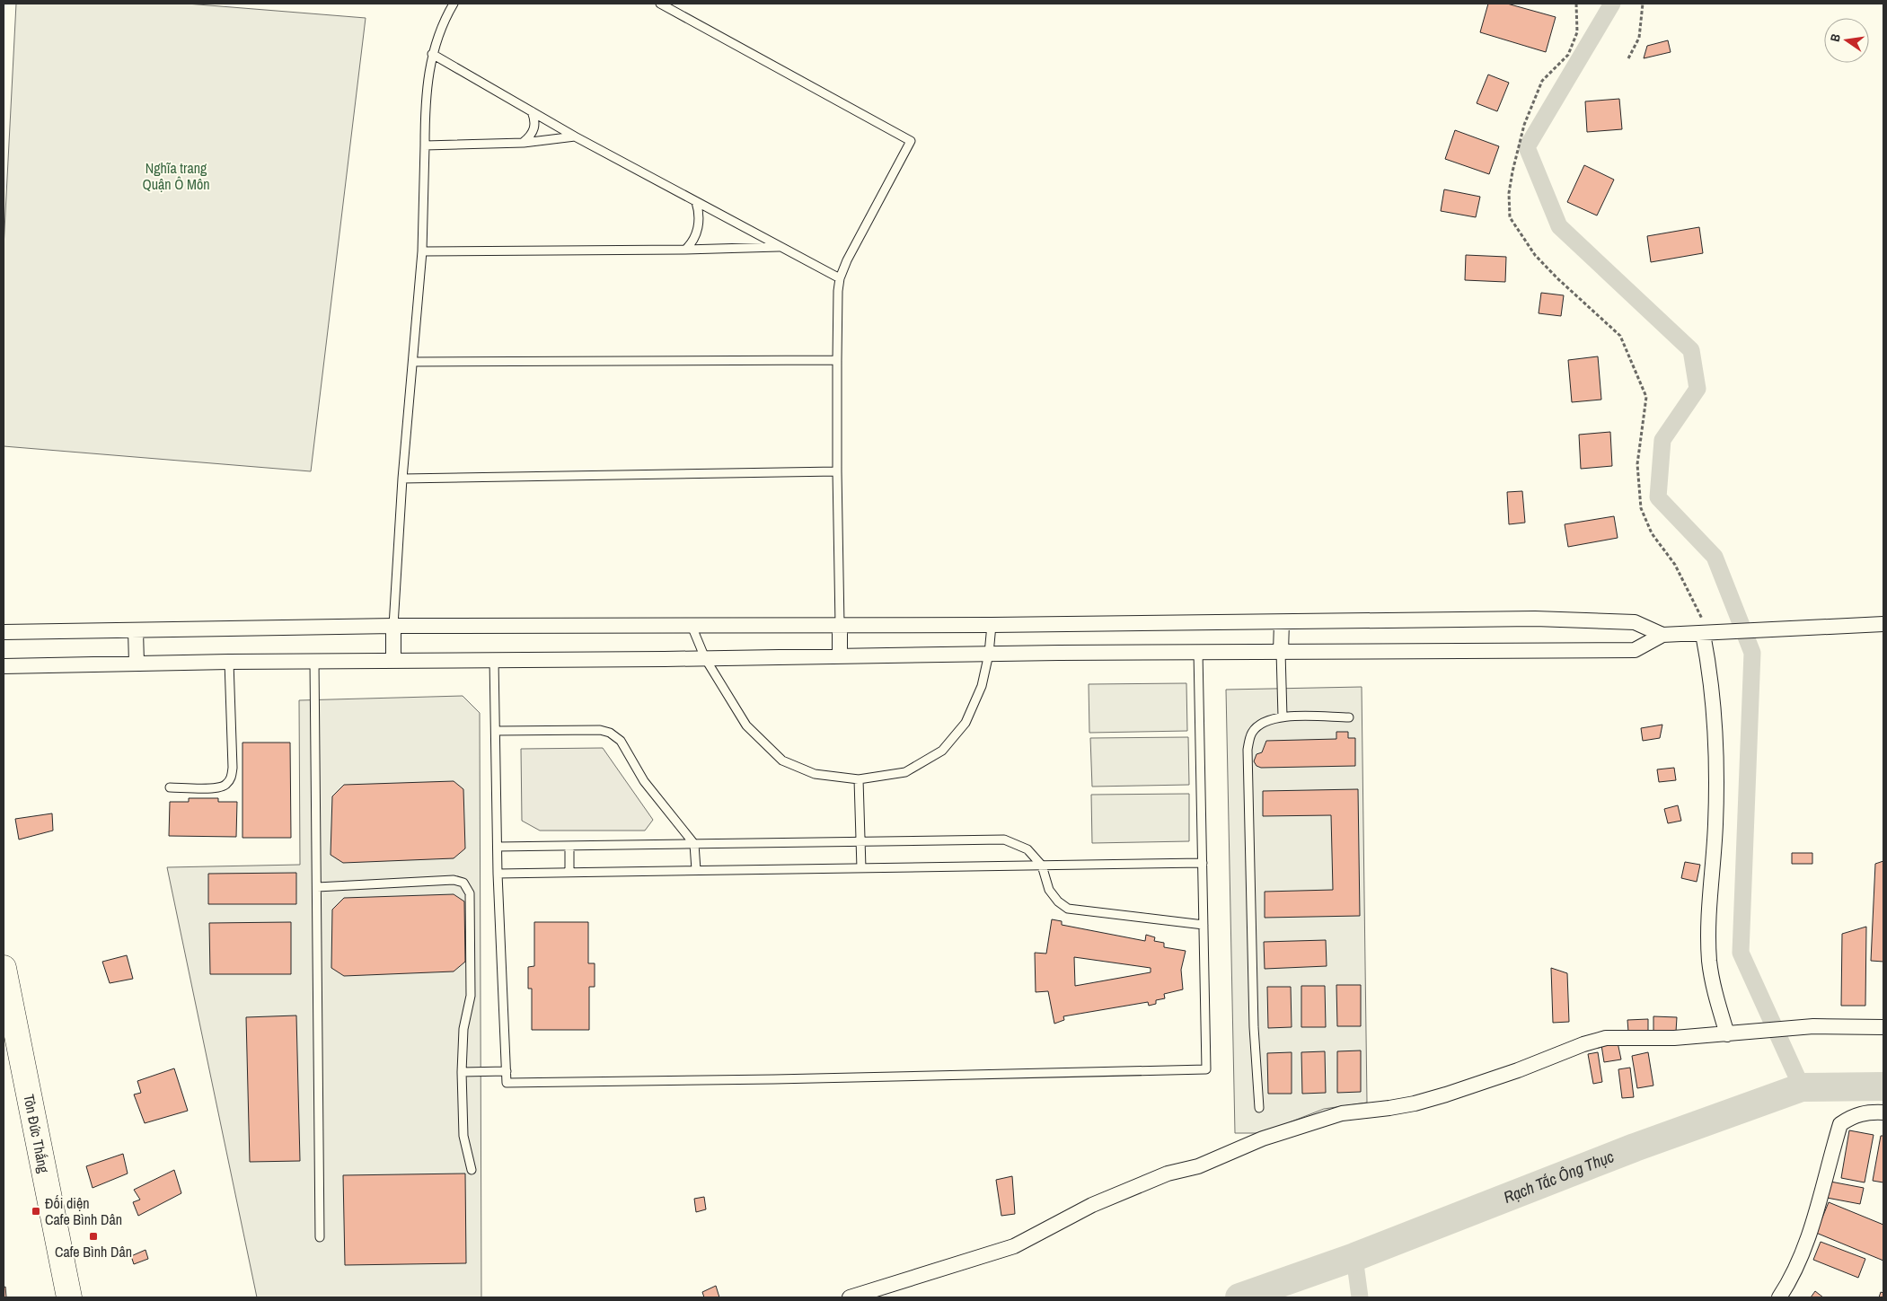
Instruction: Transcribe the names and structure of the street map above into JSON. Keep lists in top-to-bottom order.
{
  "streets": {
    "highway": ["Tôn Đức Thắng"]
  },
  "water": ["Rạch Tắc Ông Thục"],
  "parks": ["Nghĩa trang Quận Ô Môn"],
  "places": {
    "transit": ["Đối diện Cafe Bình Dân", "Cafe Bình Dân"]
  },
  "north": "left"
}
